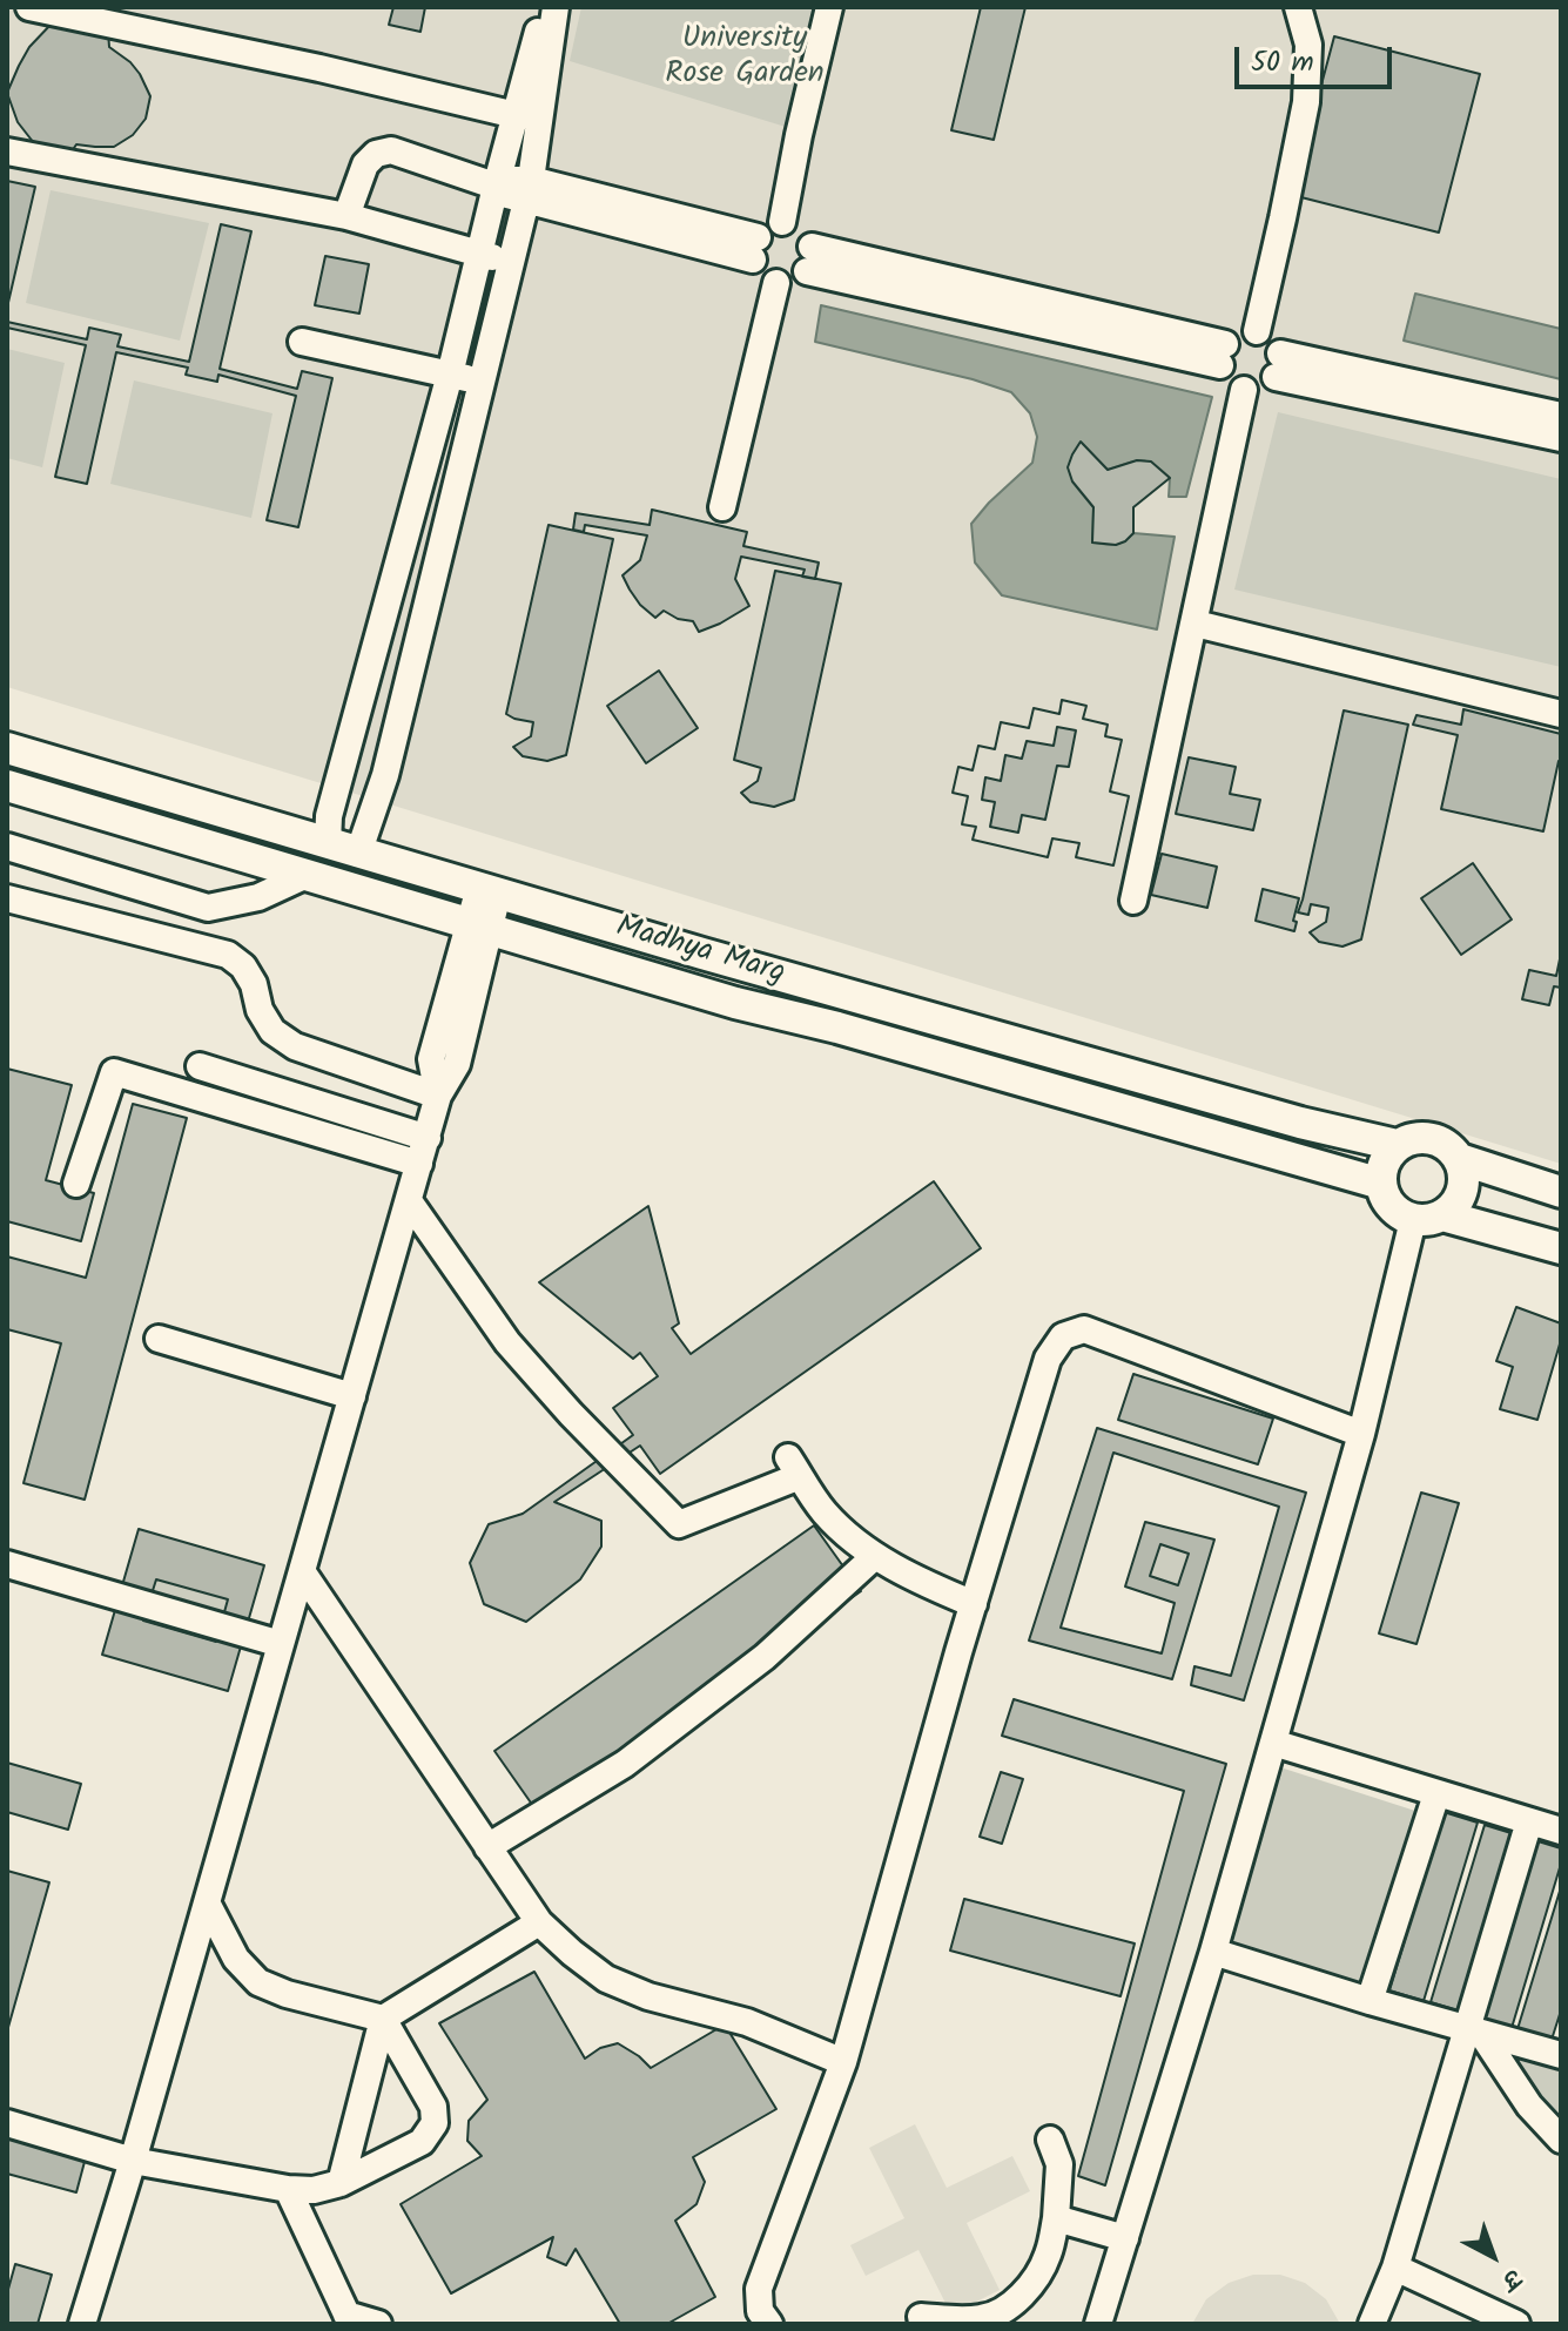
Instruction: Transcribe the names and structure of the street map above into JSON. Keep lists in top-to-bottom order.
{
  "streets": {
    "main road": ["Madhya Marg"]
  },
  "parks": ["University Rose Garden"],
  "scale_bar": "50 m",
  "north": "bottom right"
}
